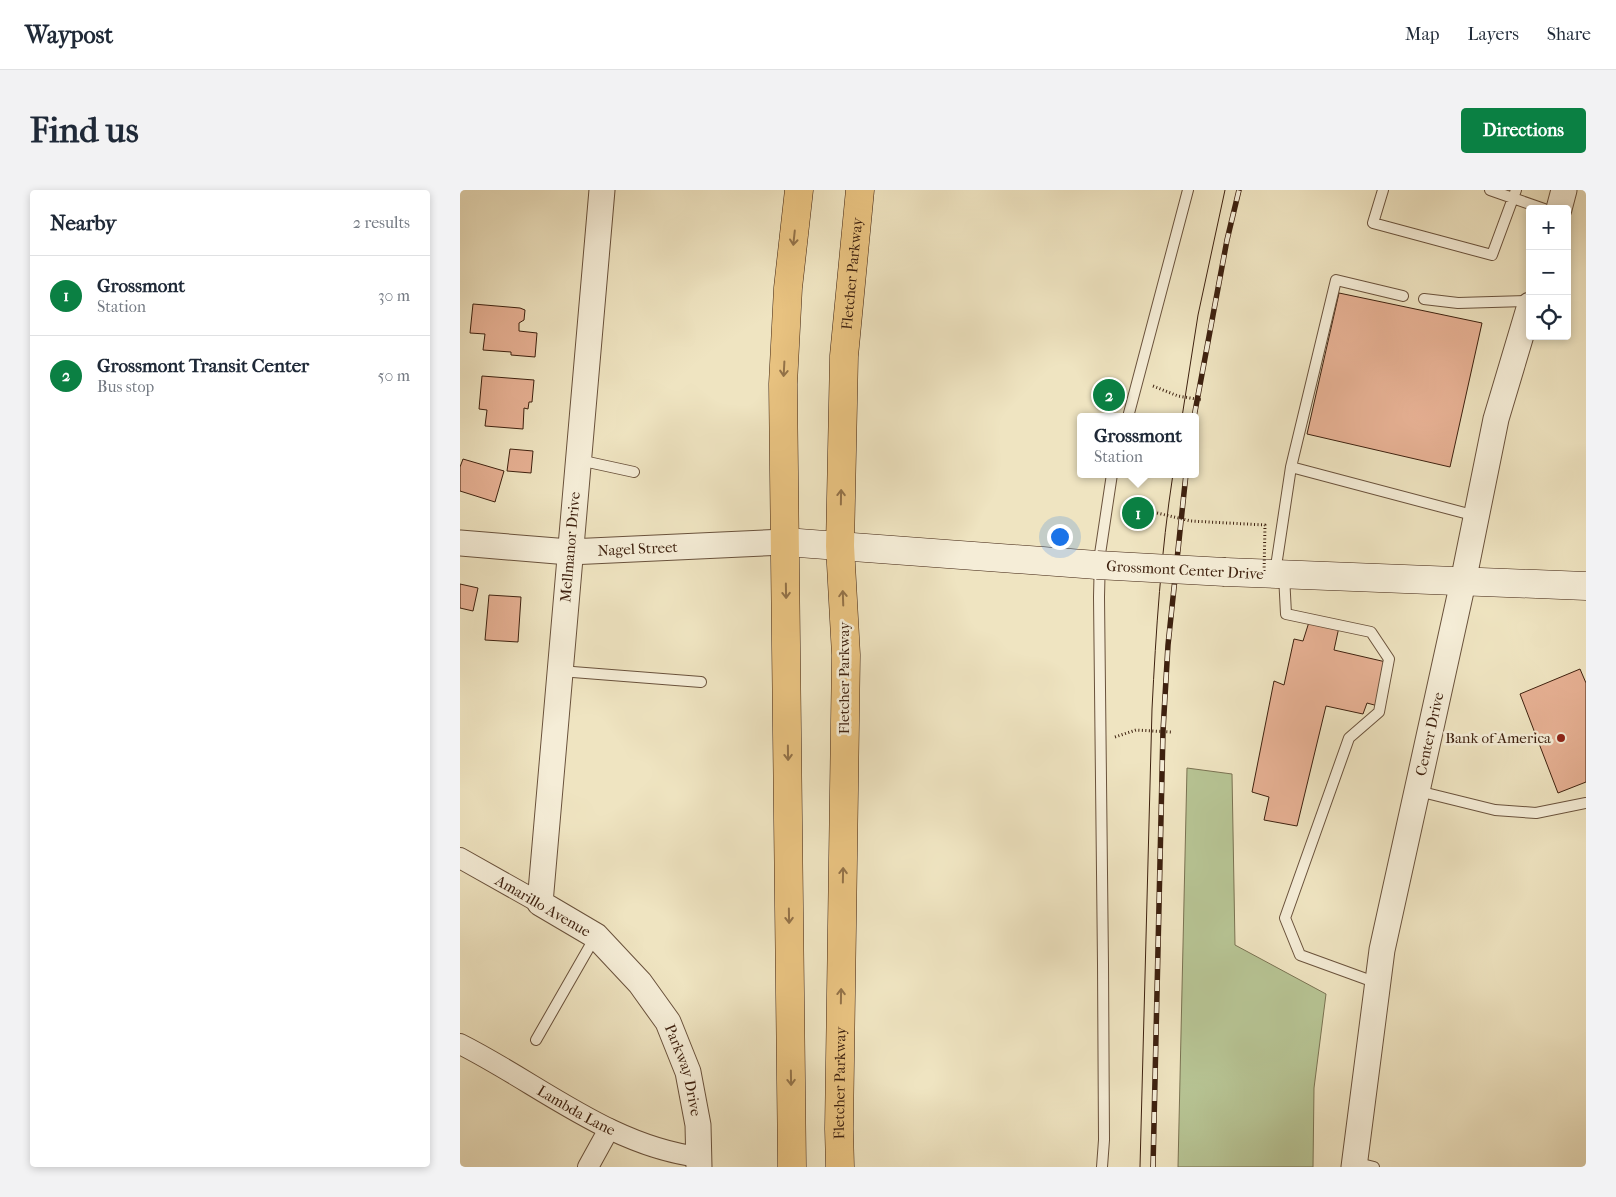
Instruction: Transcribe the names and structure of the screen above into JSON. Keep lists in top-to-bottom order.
{
  "streets": {
    "main road": ["Fletcher Parkway", "Grossmont Center Drive"],
    "street": [
      "Mellmanor Drive",
      "Nagel Street",
      "Center Drive",
      "Amarillo Avenue",
      "Parkway Drive",
      "Lambda Lane"
    ]
  },
  "crossings": [
    ["Fletcher Parkway", "Grossmont Center Drive"],
    ["Mellmanor Drive", "Nagel Street"],
    ["Mellmanor Drive", "Amarillo Avenue"],
    ["Nagel Street", "Grossmont Center Drive"],
    ["Grossmont Center Drive", "Center Drive"],
    ["Amarillo Avenue", "Parkway Drive"],
    ["Parkway Drive", "Lambda Lane"]
  ],
  "places": ["Bank of America"],
  "page": {
    "header": "Waypost",
    "nav": ["Map", "Layers", "Share"],
    "buttons": "Directions",
    "title": "Find us",
    "heading": ["Nearby", "2 results"],
    "map_buttons": ["+", "−"],
    "list": [
      {
        "mark": "1",
        "name": "Grossmont",
        "note": "Station",
        "value": "30 m"
      },
      {
        "mark": "2",
        "name": "Grossmont Transit Center",
        "note": "Bus stop",
        "value": "50 m"
      }
    ],
    "pins": ["2", "1"],
    "popup": ["Grossmont", "Station"]
  }
}
